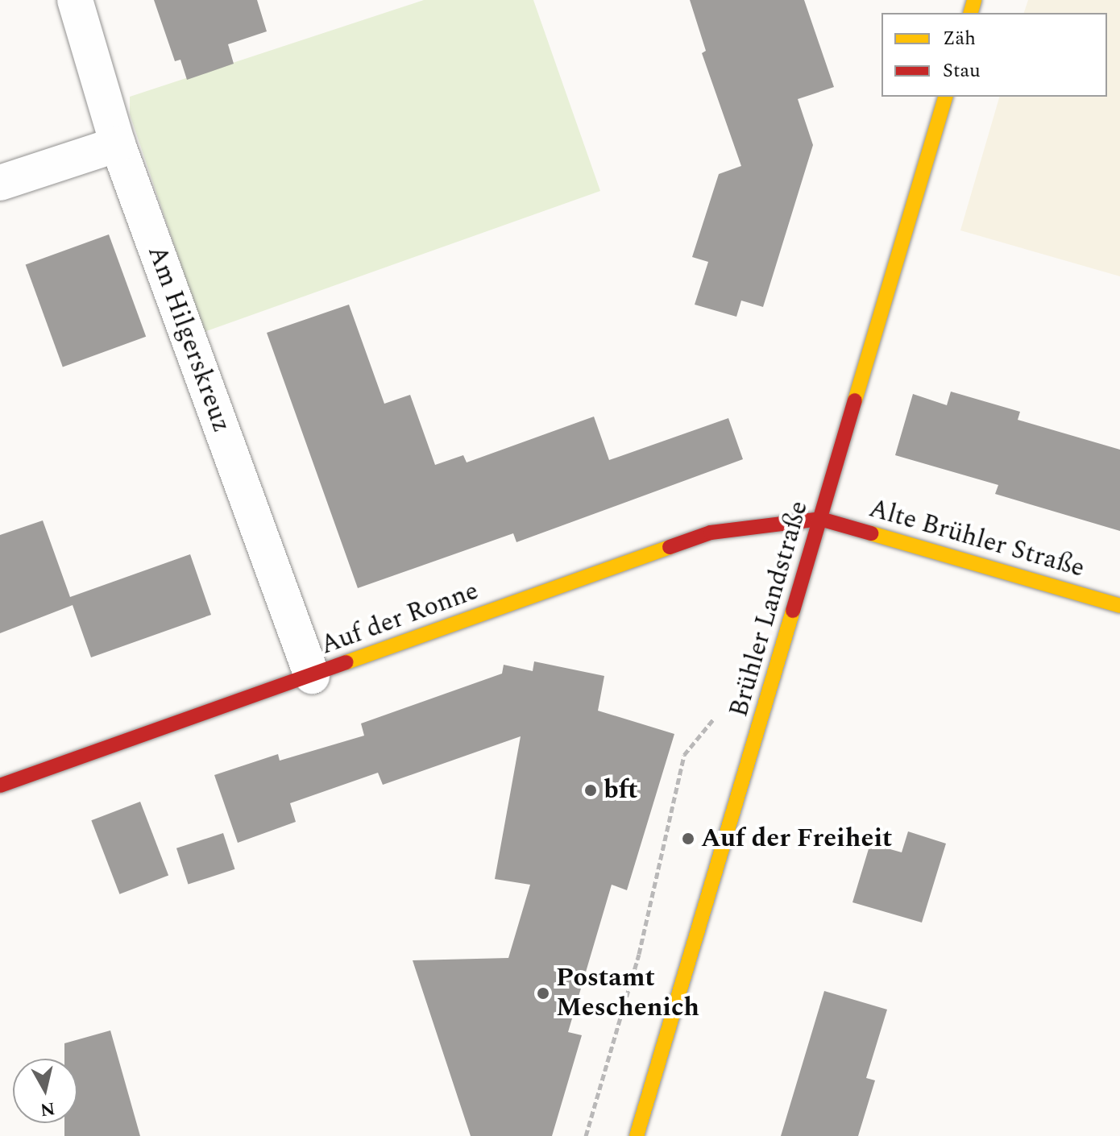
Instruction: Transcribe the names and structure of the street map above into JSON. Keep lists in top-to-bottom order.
{
  "streets": {
    "street": [
      "Am Hilgerskreuz",
      "Alte Brühler Straße",
      "Brühler Landstraße",
      "Auf der Ronne"
    ]
  },
  "crossings": [
    ["Am Hilgerskreuz", "Auf der Ronne"],
    ["Alte Brühler Straße", "Brühler Landstraße"],
    ["Alte Brühler Straße", "Auf der Ronne"],
    ["Brühler Landstraße", "Auf der Ronne"]
  ],
  "places": ["bft", "Auf der Freiheit", "Postamt Meschenich"],
  "legend": ["Zäh", "Stau"],
  "north": "bottom"
}
